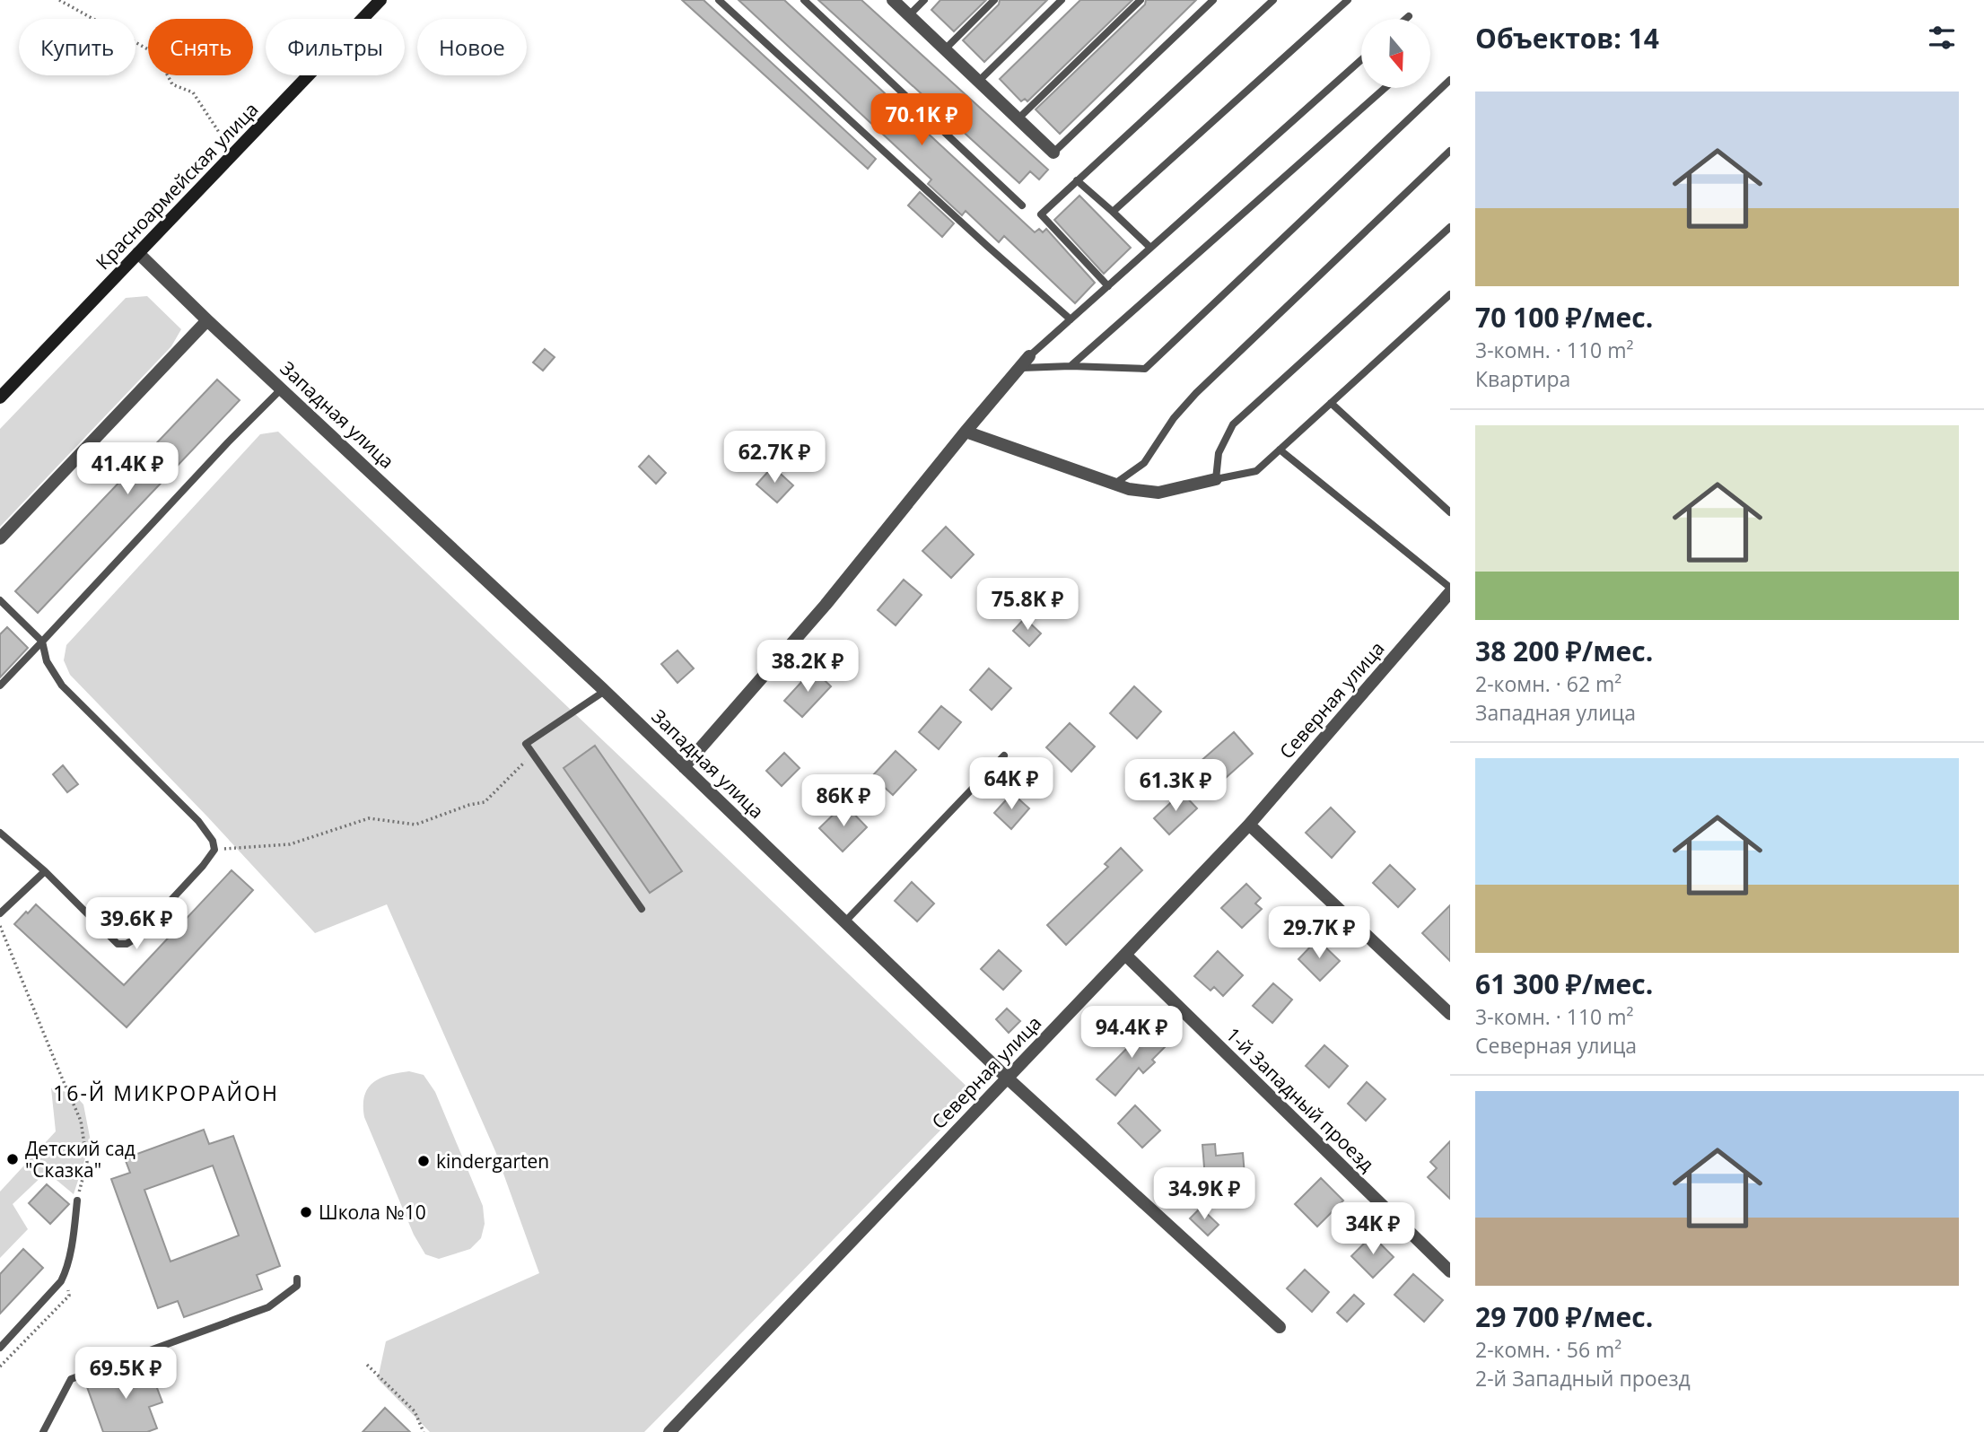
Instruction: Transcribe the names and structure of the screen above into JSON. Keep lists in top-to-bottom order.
{
  "streets": {
    "main road": ["Красноармейская улица"],
    "street": ["Западная улица", "Северная улица", "1-й Западный проезд"]
  },
  "crossings": [
    ["Красноармейская улица", "Западная улица"],
    ["Западная улица", "Северная улица"],
    ["Северная улица", "1-й Западный проезд"]
  ],
  "districts": ["16-Й МИКРОРАЙОН"],
  "places": ["Детский сад \"Сказка\"", "kindergarten", "Школа №10"],
  "north": "bottom",
  "page": {
    "heading": "Объектов: 14",
    "chip": [
      "Купить",
      "Снять",
      "Фильтры",
      "Новое"
    ],
    "list": [
      {
        "name": "70 100 ₽/мес.",
        "note": "3-комн. · 110 m² · Квартира"
      },
      {
        "name": "38 200 ₽/мес.",
        "note": "2-комн. · 62 m² · Западная улица"
      },
      {
        "name": "61 300 ₽/мес.",
        "note": "3-комн. · 110 m² · Северная улица"
      },
      {
        "name": "29 700 ₽/мес.",
        "note": "2-комн. · 56 m² · 2-й Западный проезд"
      }
    ],
    "price": [
      "70.1K ₽",
      "62.7K ₽",
      "41.4K ₽",
      "75.8K ₽",
      "38.2K ₽",
      "64K ₽",
      "61.3K ₽",
      "86K ₽",
      "39.6K ₽",
      "29.7K ₽",
      "94.4K ₽",
      "34.9K ₽",
      "34K ₽",
      "69.5K ₽"
    ]
  }
}
